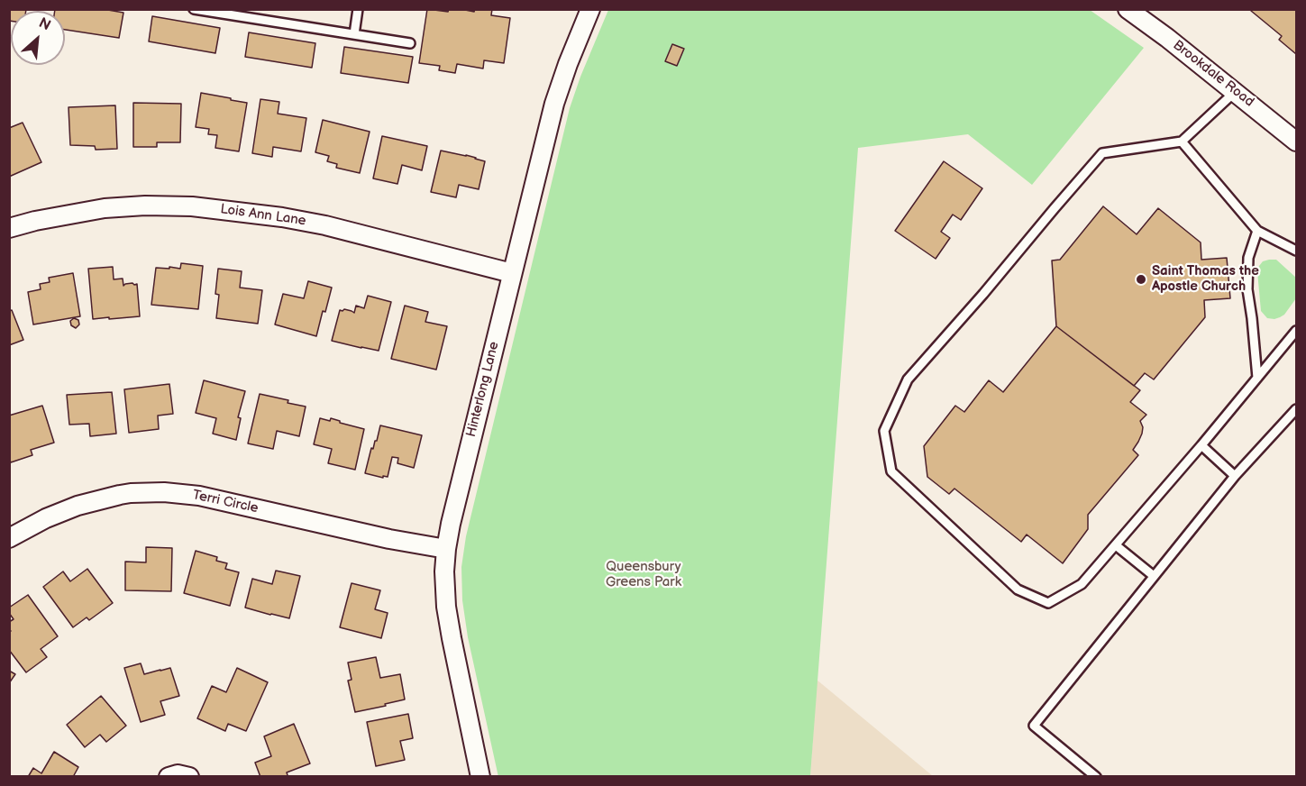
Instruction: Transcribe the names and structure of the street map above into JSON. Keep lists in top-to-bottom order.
{
  "streets": {
    "street": [
      "Brookdale Road",
      "Lois Ann Lane",
      "Hinterlong Lane",
      "Terri Circle"
    ]
  },
  "crossings": [
    ["Lois Ann Lane", "Hinterlong Lane"],
    ["Hinterlong Lane", "Terri Circle"]
  ],
  "parks": ["Queensbury Greens Park"],
  "places": ["Saint Thomas the Apostle Church"],
  "north": "top right"
}
